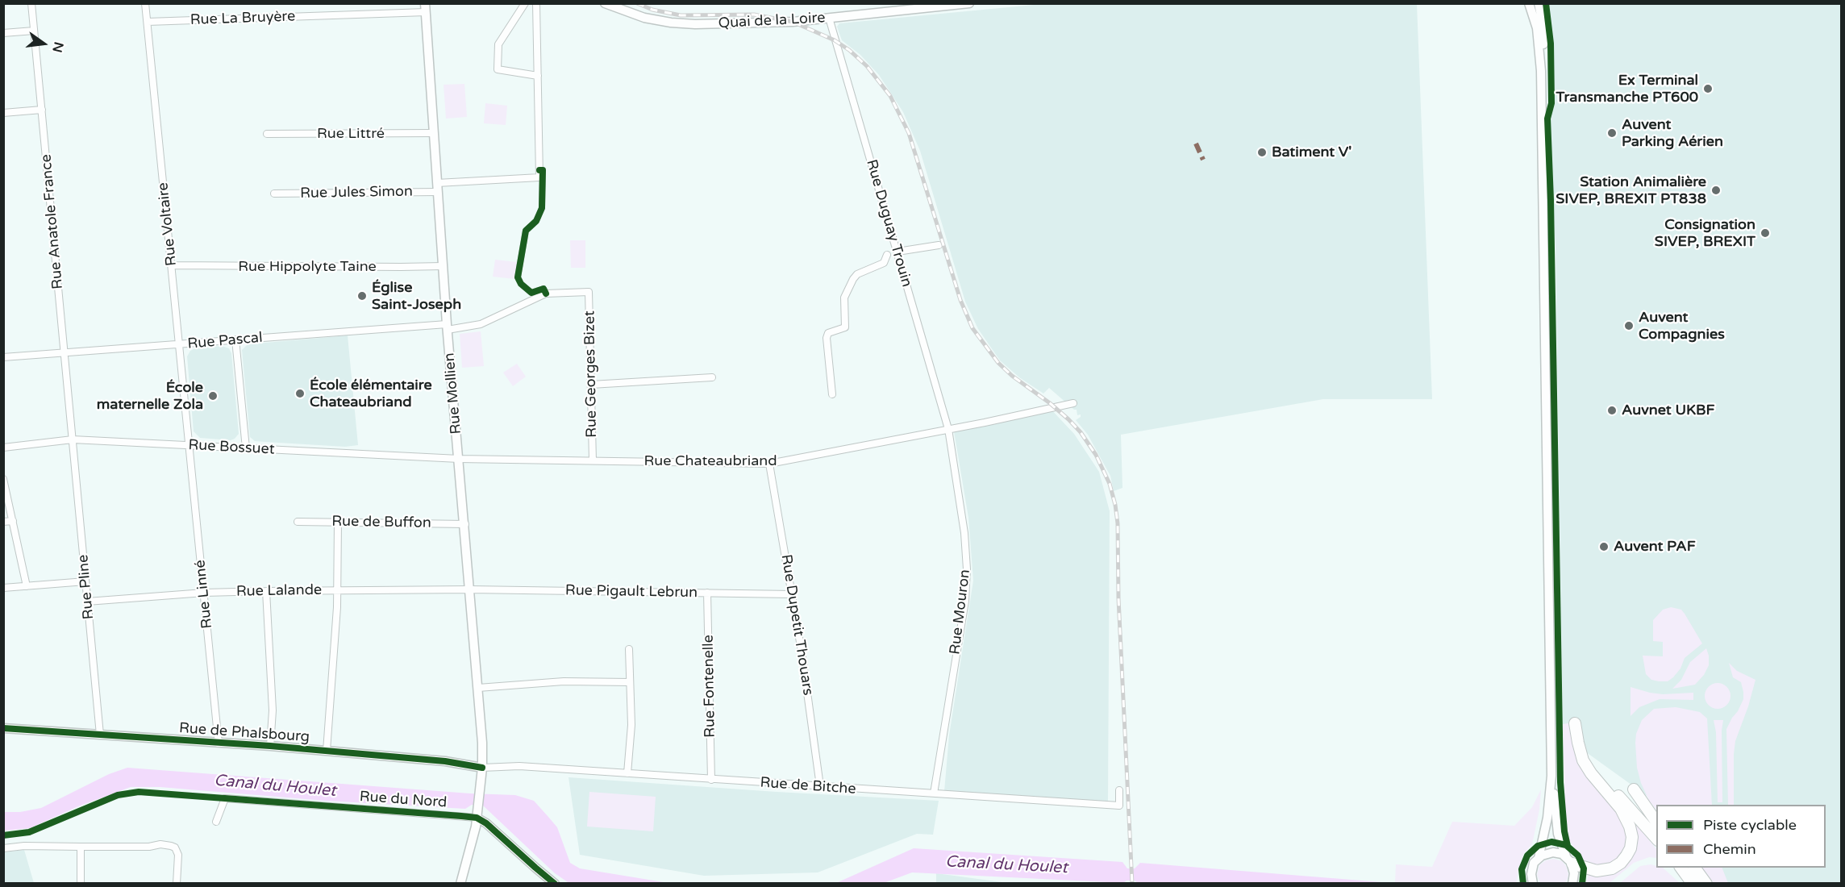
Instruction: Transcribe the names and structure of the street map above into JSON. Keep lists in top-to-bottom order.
{
  "streets": {
    "street": [
      "Rue La Bruyère",
      "Quai de la Loire",
      "Rue Littré",
      "Rue Jules Simon",
      "Rue Anatole France",
      "Rue Duguay Trouin",
      "Rue Voltaire",
      "Rue Hippolyte Taine",
      "Rue Pascal",
      "Rue Georges Bizet",
      "Rue Mollien",
      "Rue Bossuet",
      "Rue Chateaubriand",
      "Rue de Buffon",
      "Rue Pline",
      "Rue Lalande",
      "Rue Pigault Lebrun",
      "Rue Linné",
      "Rue Mouron",
      "Rue Dupetit Thouars",
      "Rue Fontenelle",
      "Rue de Phalsbourg",
      "Rue de Bitche",
      "Rue du Nord"
    ]
  },
  "crossings": [
    ["Rue La Bruyère", "Rue Voltaire"],
    ["Rue La Bruyère", "Rue Mollien"],
    ["Quai de la Loire", "Rue Duguay Trouin"],
    ["Rue Littré", "Rue Mollien"],
    ["Rue Jules Simon", "Rue Mollien"],
    ["Rue Anatole France", "Rue Pascal"],
    ["Rue Anatole France", "Rue Bossuet"],
    ["Rue Anatole France", "Rue Pline"],
    ["Rue Duguay Trouin", "Rue Chateaubriand"],
    ["Rue Duguay Trouin", "Rue Mouron"],
    ["Rue Voltaire", "Rue Hippolyte Taine"],
    ["Rue Voltaire", "Rue Pascal"],
    ["Rue Voltaire", "Rue Bossuet"],
    ["Rue Voltaire", "Rue Linné"],
    ["Rue Hippolyte Taine", "Rue Mollien"],
    ["Rue Pascal", "Rue Georges Bizet"],
    ["Rue Pascal", "Rue Mollien"],
    ["Rue Georges Bizet", "Rue Mollien"],
    ["Rue Georges Bizet", "Rue Chateaubriand"],
    ["Rue Mollien", "Rue Bossuet"],
    ["Rue Mollien", "Rue Chateaubriand"],
    ["Rue Mollien", "Rue de Buffon"],
    ["Rue Mollien", "Rue Lalande"],
    ["Rue Mollien", "Rue Pigault Lebrun"],
    ["Rue Mollien", "Rue de Phalsbourg"],
    ["Rue Mollien", "Rue de Bitche"],
    ["Rue Mollien", "Rue du Nord"],
    ["Rue Bossuet", "Rue Chateaubriand"],
    ["Rue Bossuet", "Rue Pline"],
    ["Rue Bossuet", "Rue Linné"],
    ["Rue Chateaubriand", "Rue Mouron"],
    ["Rue Chateaubriand", "Rue Dupetit Thouars"],
    ["Rue Pline", "Rue Lalande"],
    ["Rue Pline", "Rue de Phalsbourg"],
    ["Rue Lalande", "Rue Pigault Lebrun"],
    ["Rue Lalande", "Rue Linné"],
    ["Rue Pigault Lebrun", "Rue Dupetit Thouars"],
    ["Rue Pigault Lebrun", "Rue Fontenelle"],
    ["Rue Linné", "Rue de Phalsbourg"],
    ["Rue Mouron", "Rue de Bitche"],
    ["Rue Dupetit Thouars", "Rue de Bitche"],
    ["Rue Fontenelle", "Rue de Bitche"],
    ["Rue de Phalsbourg", "Rue de Bitche"]
  ],
  "water": ["Canal du Houlet"],
  "places": [
    "Ex Terminal Transmanche PT600",
    "Auvent Parking Aérien",
    "Batiment V'",
    "Station Animalière SIVEP, BREXIT PT838",
    "Consignation SIVEP, BREXIT",
    "Église Saint-Joseph",
    "Auvent Compagnies",
    "École élémentaire Chateaubriand",
    "École maternelle Zola",
    "Auvnet UKBF",
    "Auvent PAF"
  ],
  "legend": ["Piste cyclable", "Chemin"],
  "north": "right"
}
